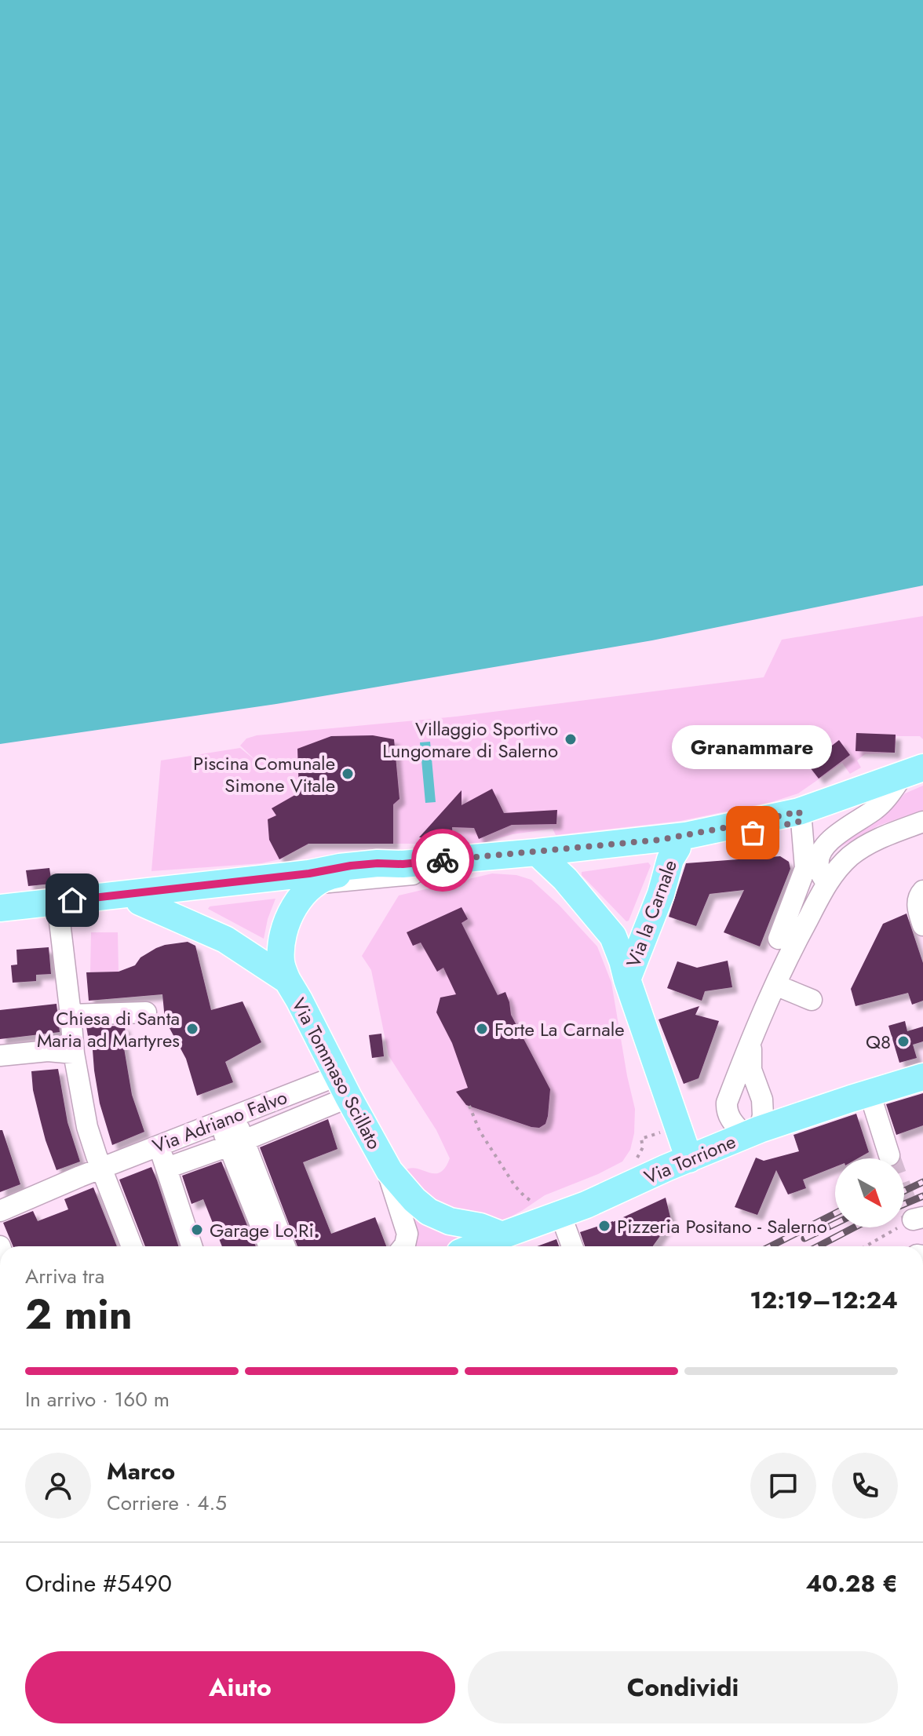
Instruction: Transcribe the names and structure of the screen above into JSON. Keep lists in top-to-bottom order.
{
  "streets": {
    "main road": ["Via la Carnale", "Via Tommaso Scillato", "Via Torrione"],
    "street": ["Via Adriano Falvo"]
  },
  "crossings": [
    ["Via la Carnale", "Via Torrione"],
    ["Via Tommaso Scillato", "Via Adriano Falvo"],
    ["Via Tommaso Scillato", "Via Torrione"]
  ],
  "places": [
    "Villaggio Sportivo Lungomare di Salerno",
    "Piscina Comunale Simone Vitale",
    "Granammare",
    "Chiesa di Santa Maria ad Martyres",
    "Forte La Carnale",
    "Q8",
    "Pizzeria Positano - Salerno",
    "Garage Lo.Ri."
  ],
  "north": "bottom right",
  "page": {
    "bubble": "Granammare",
    "heading": ["2 min", "Arriva tra", "12:19–12:24"],
    "panel": [
      "Marco",
      "Corriere · 4.5",
      "Ordine #5490",
      "40.28 €"
    ],
    "bar": "In arrivo · 160 m",
    "buttons": ["Aiuto", "Condividi"]
  }
}
